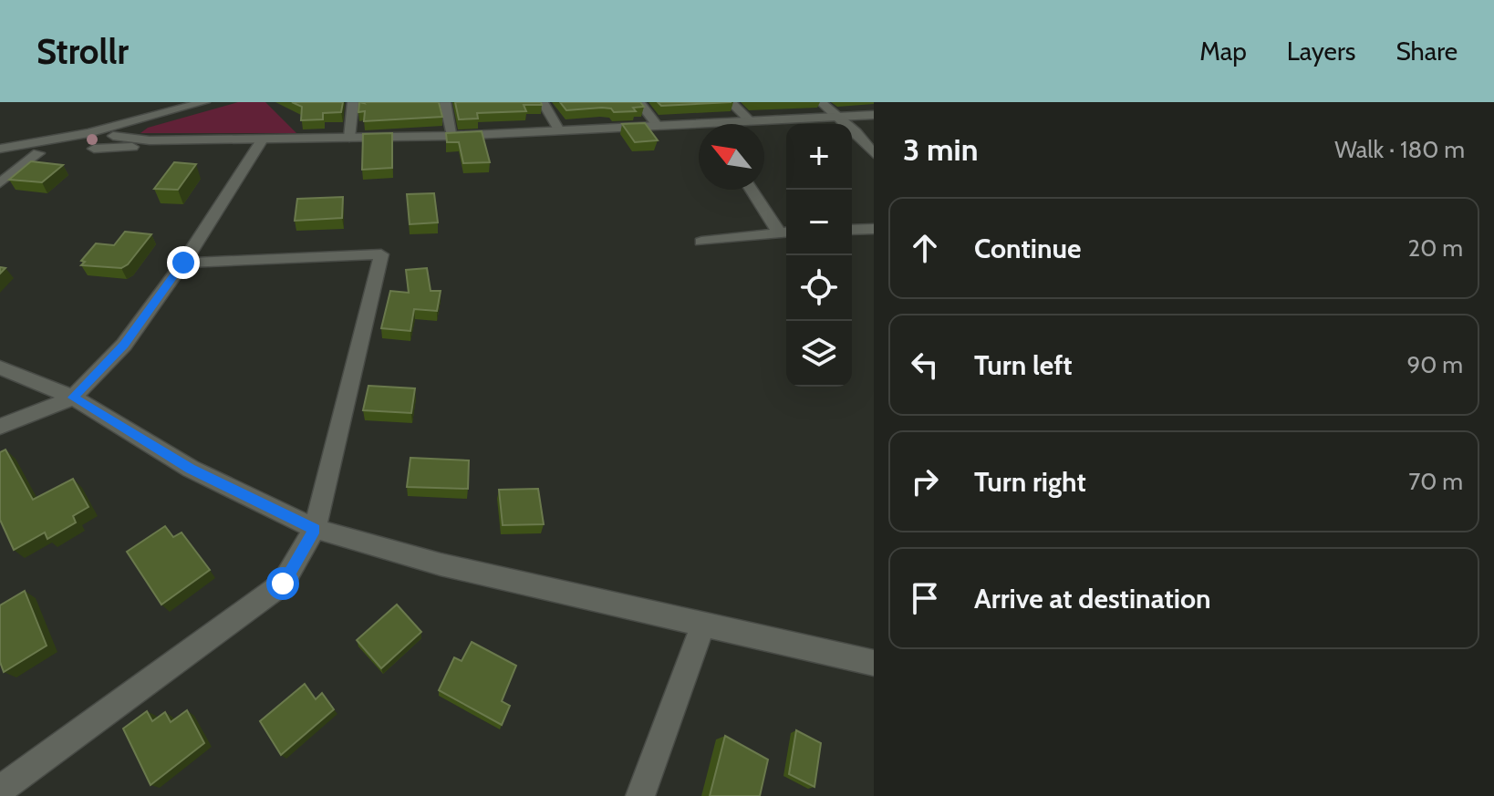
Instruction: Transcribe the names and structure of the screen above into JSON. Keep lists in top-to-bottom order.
{
  "north": "top left",
  "page": {
    "header": "Strollr",
    "nav": ["Map", "Layers", "Share"],
    "heading": ["3 min", "Walk · 180 m"],
    "map_buttons": ["+", "−"],
    "list": [
      ["Continue", "20 m"],
      ["Turn left", "90 m"],
      ["Turn right", "70 m"],
      "Arrive at destination"
    ]
  }
}
